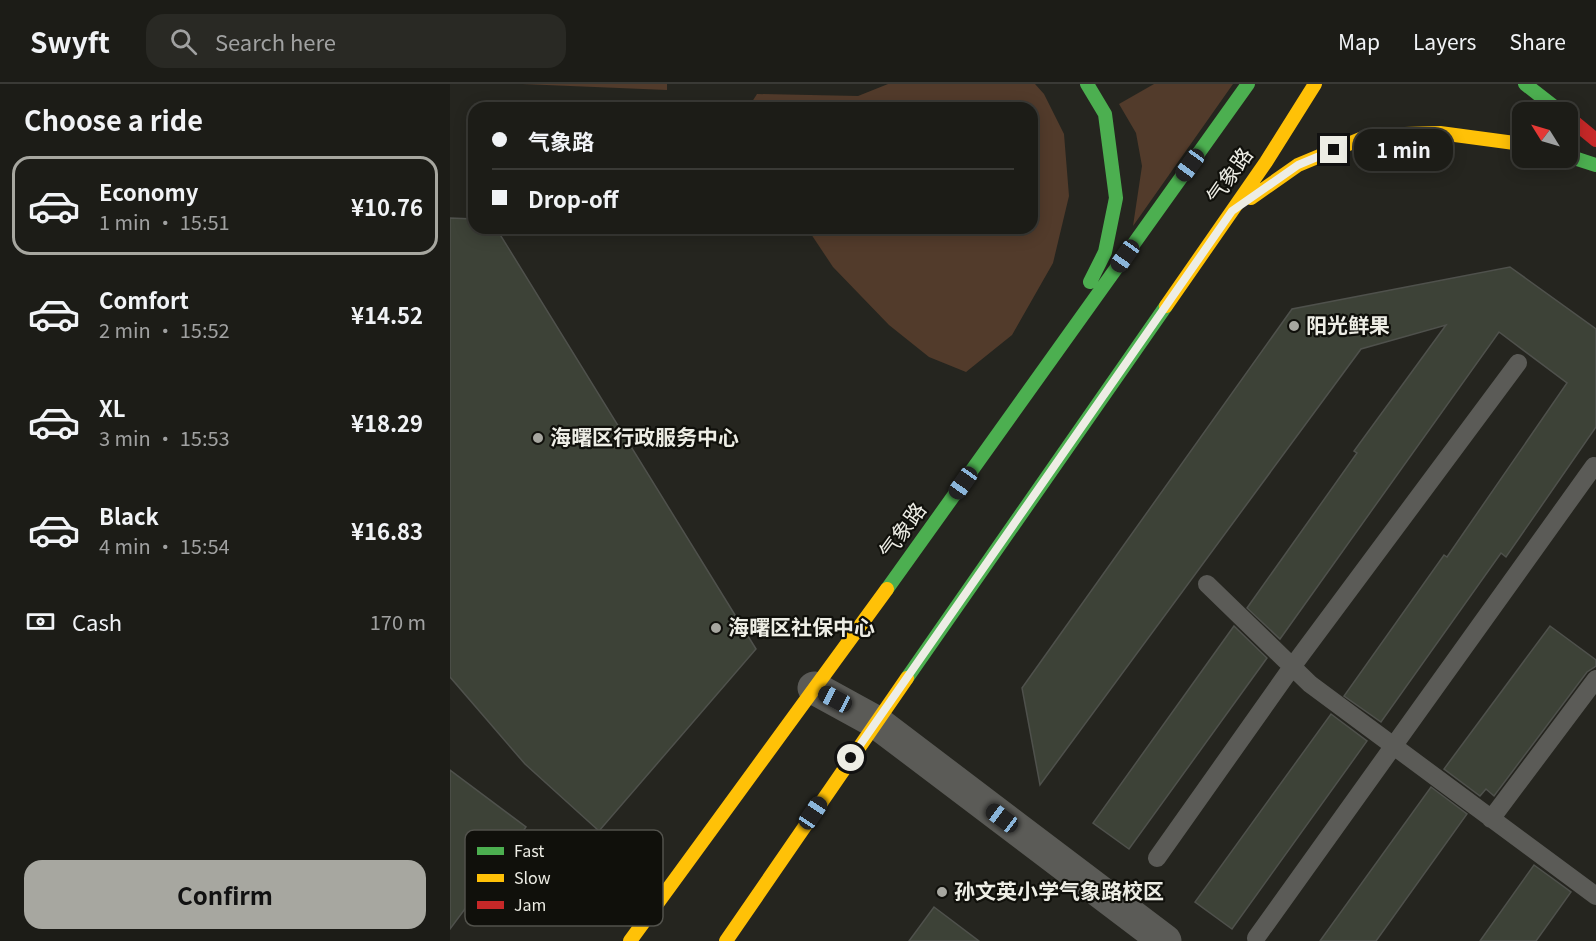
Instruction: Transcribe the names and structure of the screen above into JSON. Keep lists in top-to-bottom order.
{
  "streets": {
    "street": ["气象路"]
  },
  "places": [
    "阳光鲜果",
    "海曙区行政服务中心",
    "海曙区社保中心",
    "孙文英小学气象路校区"
  ],
  "legend": ["Fast", "Slow", "Jam"],
  "north": "top left",
  "page": {
    "header": "Swyft",
    "search": "Search here",
    "nav": ["Map", "Layers", "Share"],
    "heading": "Choose a ride",
    "banner": ["气象路", "Drop-off"],
    "bubble": "1 min",
    "list": [
      {
        "name": "Economy",
        "note": "1 min · 15:51",
        "value": "¥10.76"
      },
      {
        "name": "Comfort",
        "note": "2 min · 15:52",
        "value": "¥14.52"
      },
      {
        "name": "XL",
        "note": "3 min · 15:53",
        "value": "¥18.29"
      },
      {
        "name": "Black",
        "note": "4 min · 15:54",
        "value": "¥16.83"
      }
    ],
    "pay": ["Cash", "170 m"],
    "buttons": "Confirm"
  }
}
